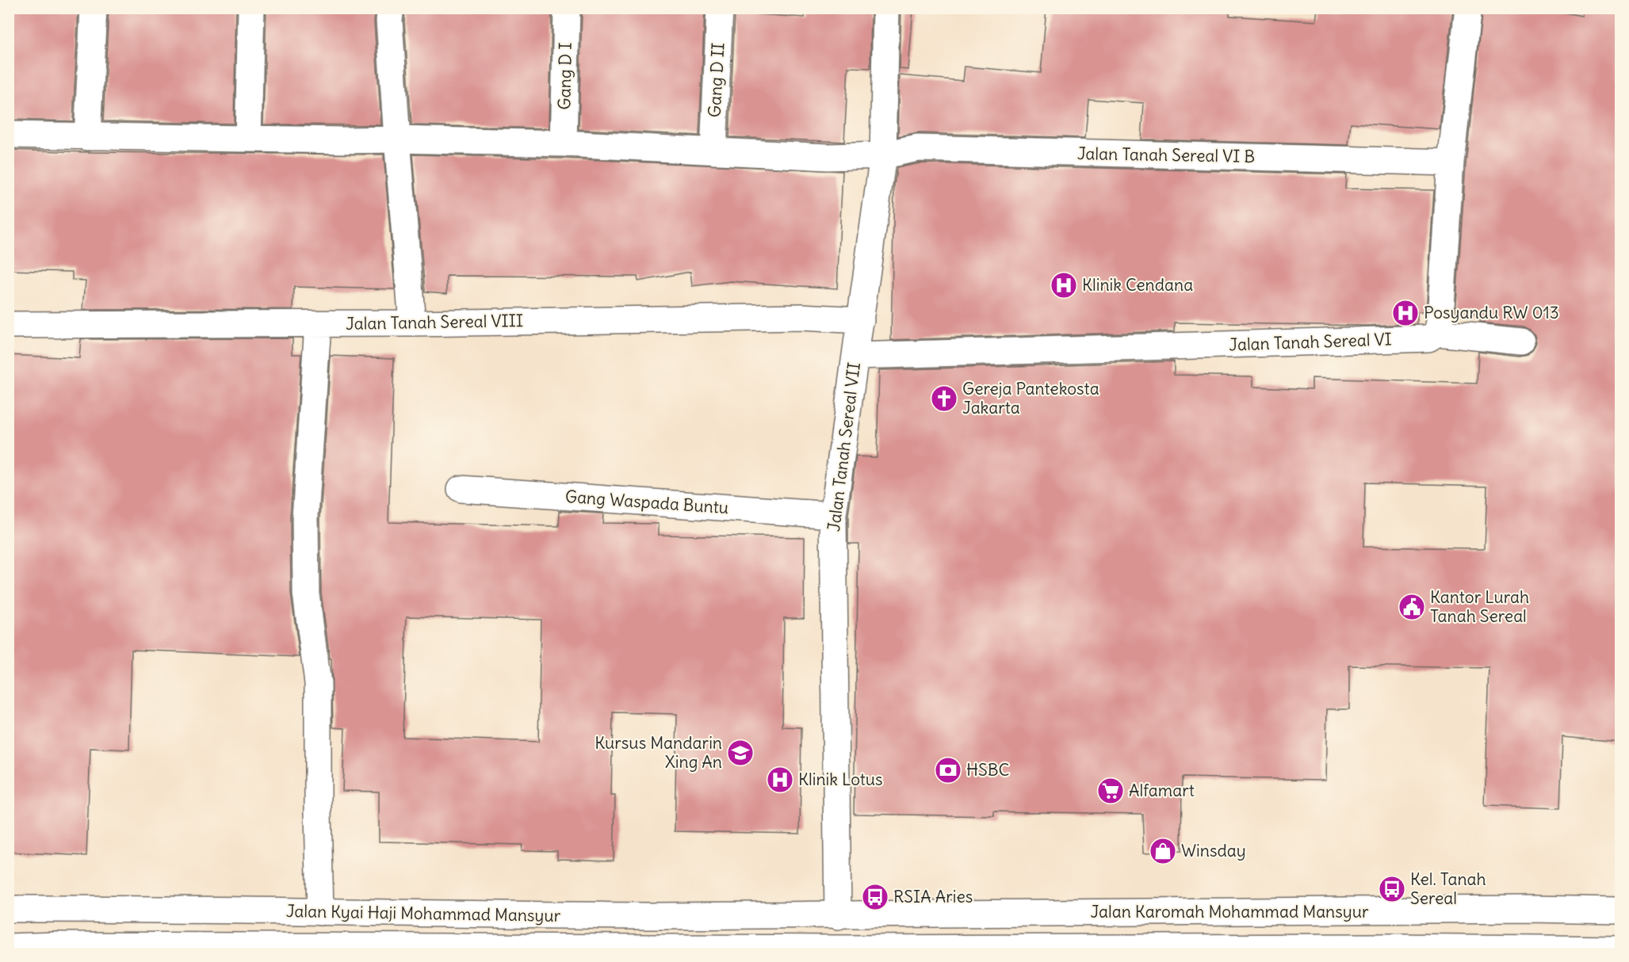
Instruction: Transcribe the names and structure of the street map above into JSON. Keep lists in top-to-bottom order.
{
  "streets": {
    "street": [
      "Gang D I",
      "Gang D II",
      "Jalan Tanah Sereal VI B",
      "Jalan Tanah Sereal VIII",
      "Jalan Tanah Sereal VI",
      "Jalan Tanah Sereal VII",
      "Gang Waspada Buntu",
      "Jalan Karomah Mohammad Mansyur",
      "Jalan Kyai Haji Mohammad Mansyur"
    ]
  },
  "crossings": [
    ["Gang D I", "Jalan Tanah Sereal VI B"],
    ["Gang D II", "Jalan Tanah Sereal VI B"],
    ["Jalan Tanah Sereal VI B", "Jalan Tanah Sereal VII"],
    ["Jalan Tanah Sereal VIII", "Jalan Tanah Sereal VII"],
    ["Jalan Tanah Sereal VI", "Jalan Tanah Sereal VII"],
    ["Jalan Tanah Sereal VII", "Gang Waspada Buntu"],
    ["Jalan Tanah Sereal VII", "Jalan Karomah Mohammad Mansyur"],
    ["Jalan Tanah Sereal VII", "Jalan Kyai Haji Mohammad Mansyur"],
    ["Jalan Karomah Mohammad Mansyur", "Jalan Kyai Haji Mohammad Mansyur"]
  ],
  "places": {
    "hospital": ["Klinik Cendana", "Posyandu RW 013", "Klinik Lotus"],
    "church": ["Gereja Pantekosta Jakarta"],
    "public building": ["Kantor Lurah Tanah Sereal"],
    "school or university": ["Kursus Mandarin Xing An"],
    "bank": ["HSBC"],
    "supermarket": ["Alfamart"],
    "shop": ["Winsday"],
    "bus stop": ["Kel. Tanah Sereal", "RSIA Aries"]
  }
}
